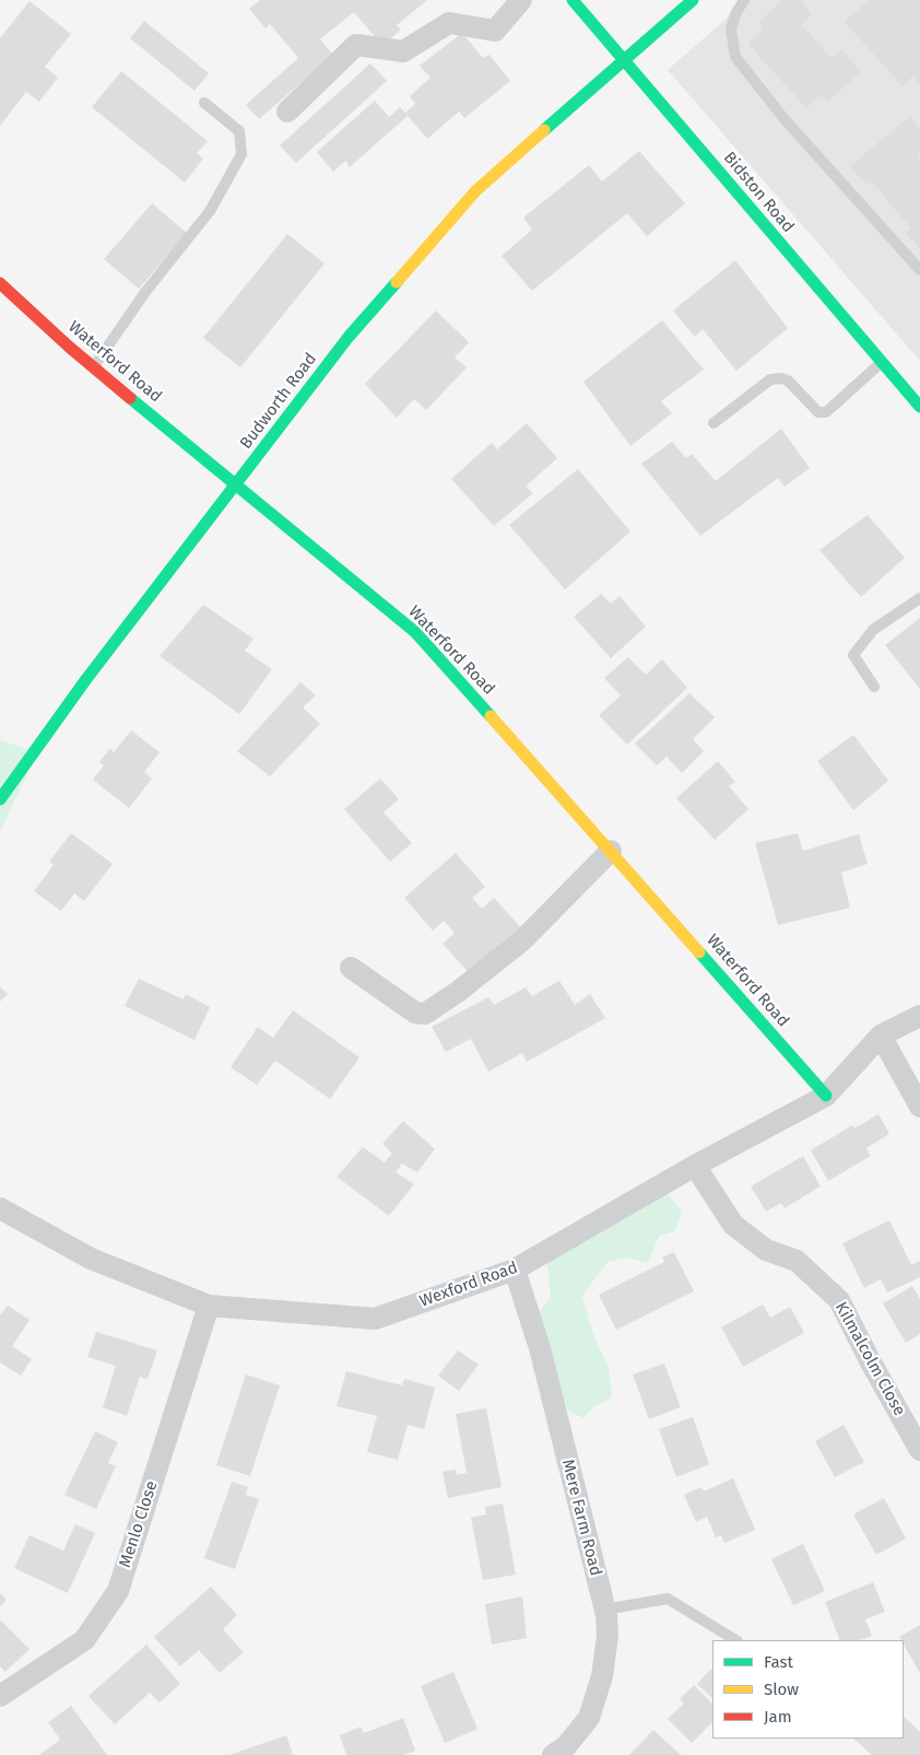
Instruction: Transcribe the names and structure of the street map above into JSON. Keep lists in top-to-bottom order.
{
  "streets": {
    "street": [
      "Bidston Road",
      "Waterford Road",
      "Budworth Road",
      "Wexford Road",
      "Kilmalcolm Close",
      "Mere Farm Road",
      "Menlo Close"
    ]
  },
  "crossings": [
    ["Bidston Road", "Budworth Road"],
    ["Waterford Road", "Budworth Road"],
    ["Waterford Road", "Wexford Road"],
    ["Wexford Road", "Kilmalcolm Close"],
    ["Wexford Road", "Mere Farm Road"],
    ["Wexford Road", "Menlo Close"]
  ],
  "legend": ["Fast", "Slow", "Jam"]
}
